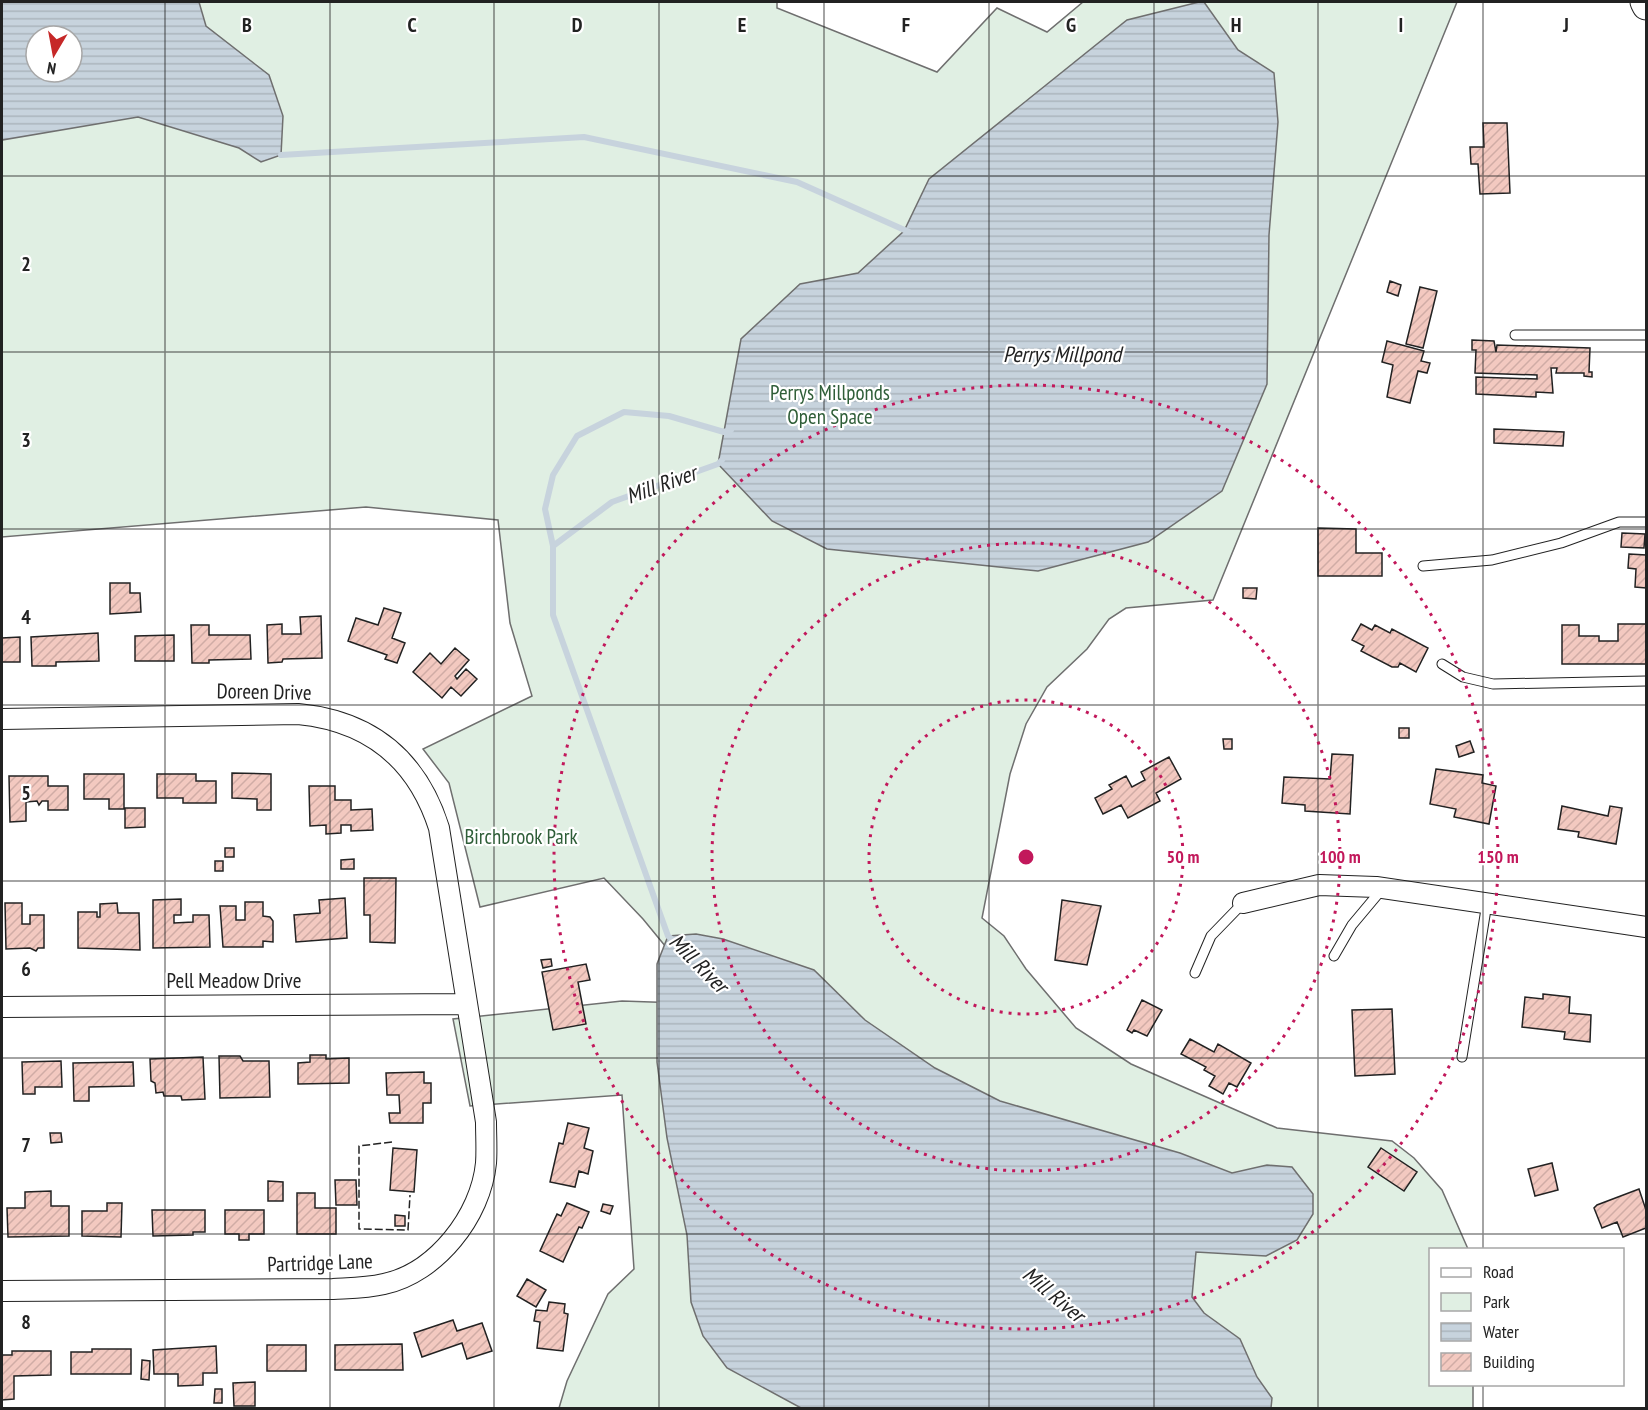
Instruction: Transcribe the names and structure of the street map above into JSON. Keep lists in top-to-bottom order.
{
  "streets": {
    "street": ["Doreen Drive", "Pell Meadow Drive", "Partridge Lane"]
  },
  "crossings": [
    ["Doreen Drive", "Pell Meadow Drive"],
    ["Doreen Drive", "Partridge Lane"],
    ["Pell Meadow Drive", "Partridge Lane"]
  ],
  "water": ["Perrys Millpond", "Mill River"],
  "parks": ["Perrys Millponds Open Space", "Birchbrook Park"],
  "legend": [
    "Road",
    "Park",
    "Water",
    "Building"
  ],
  "north": "bottom",
  "grid": {
    "columns": [
      "B",
      "C",
      "D",
      "E",
      "F",
      "G",
      "H",
      "I",
      "J"
    ],
    "rows": [
      "2",
      "3",
      "4",
      "5",
      "6",
      "7",
      "8"
    ]
  },
  "rings": ["50 m", "100 m", "150 m"]
}
